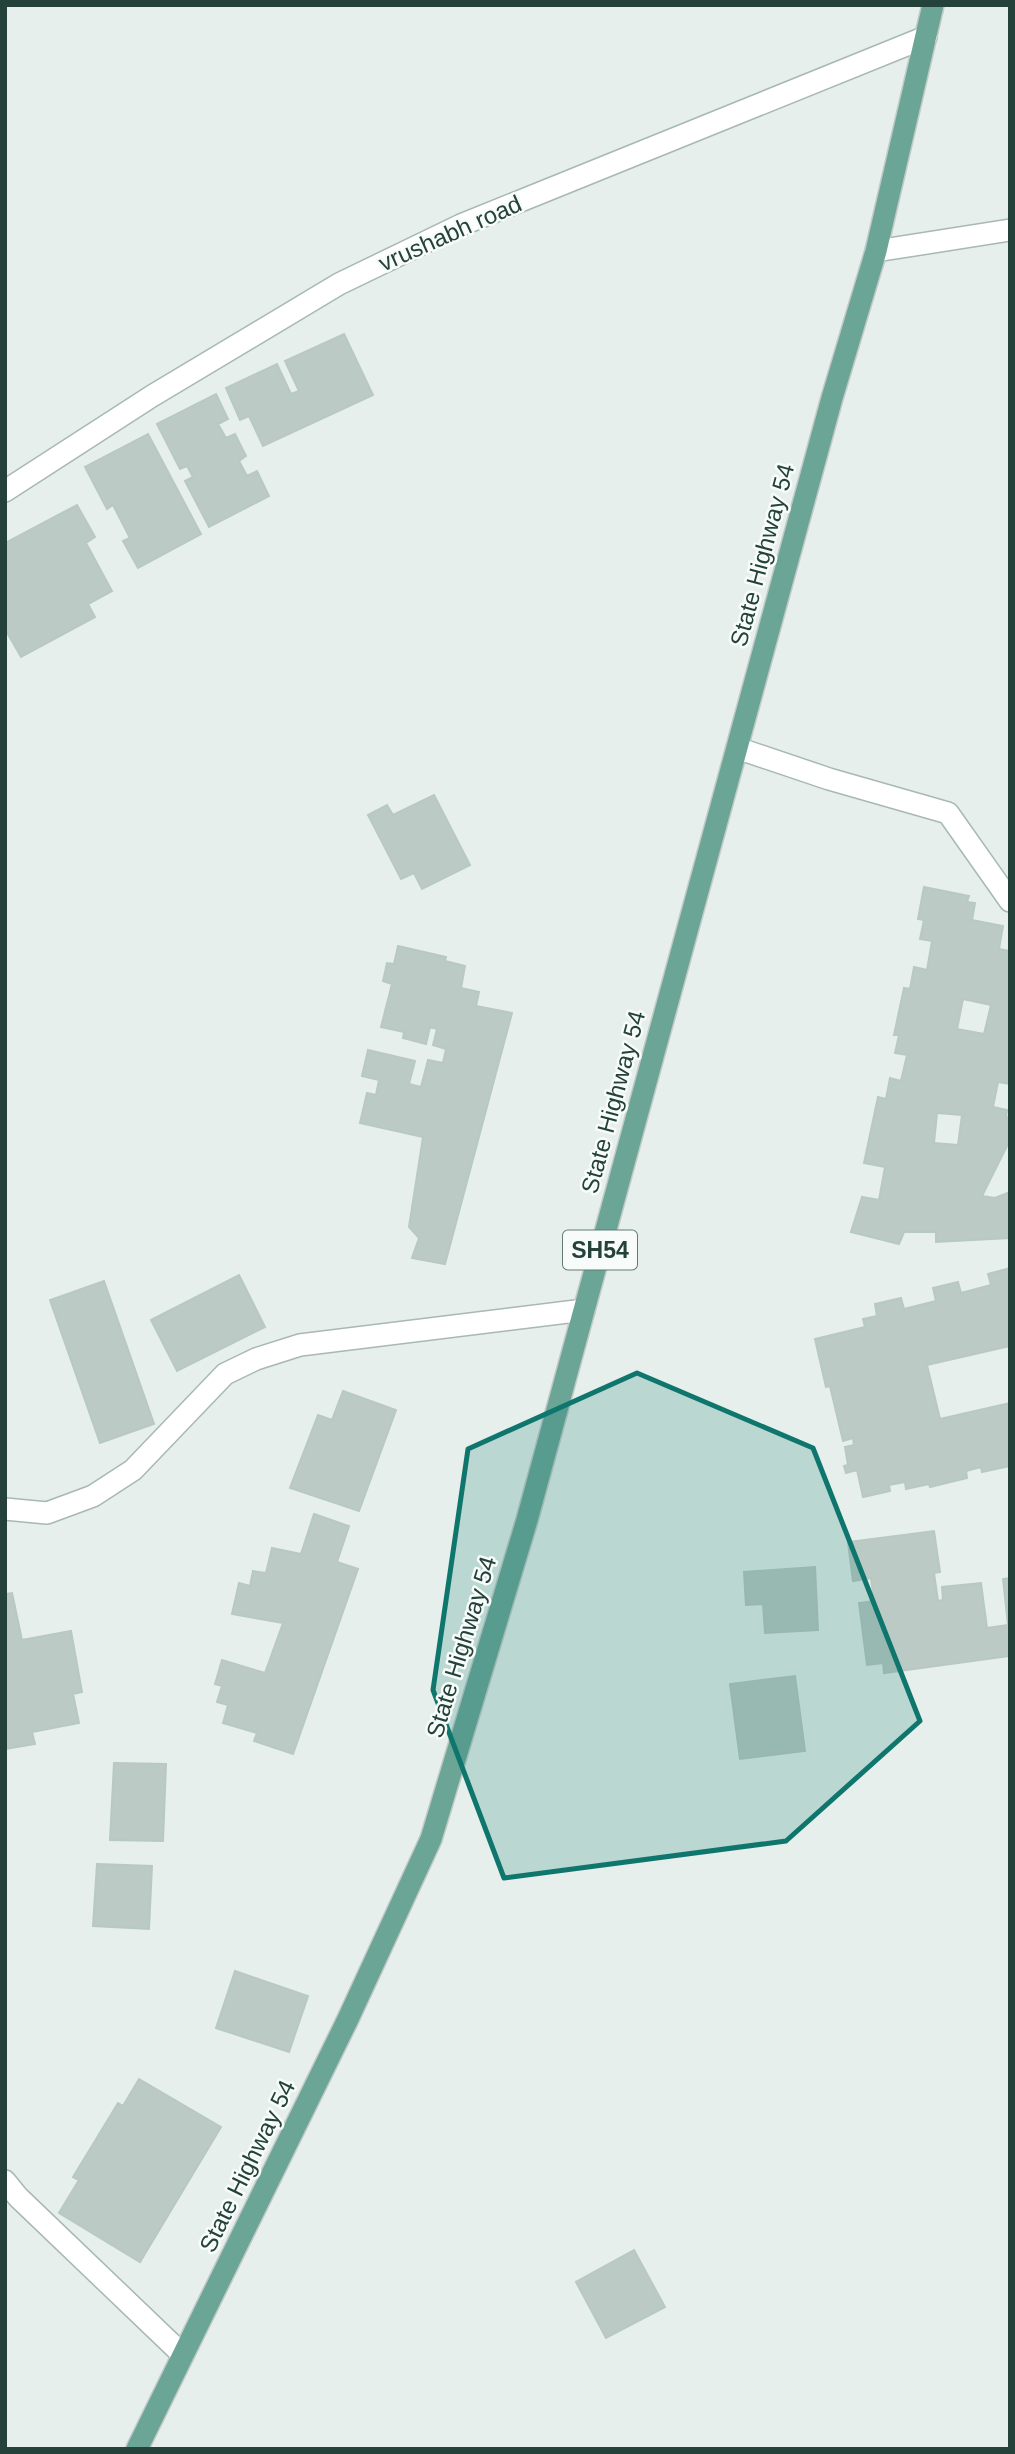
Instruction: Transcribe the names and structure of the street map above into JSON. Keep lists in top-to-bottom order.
{
  "streets": {
    "main road": ["State Highway 54", "SH54"],
    "street": ["vrushabh road"]
  },
  "crossings": [
    ["vrushabh road", "State Highway 54"]
  ]
}
